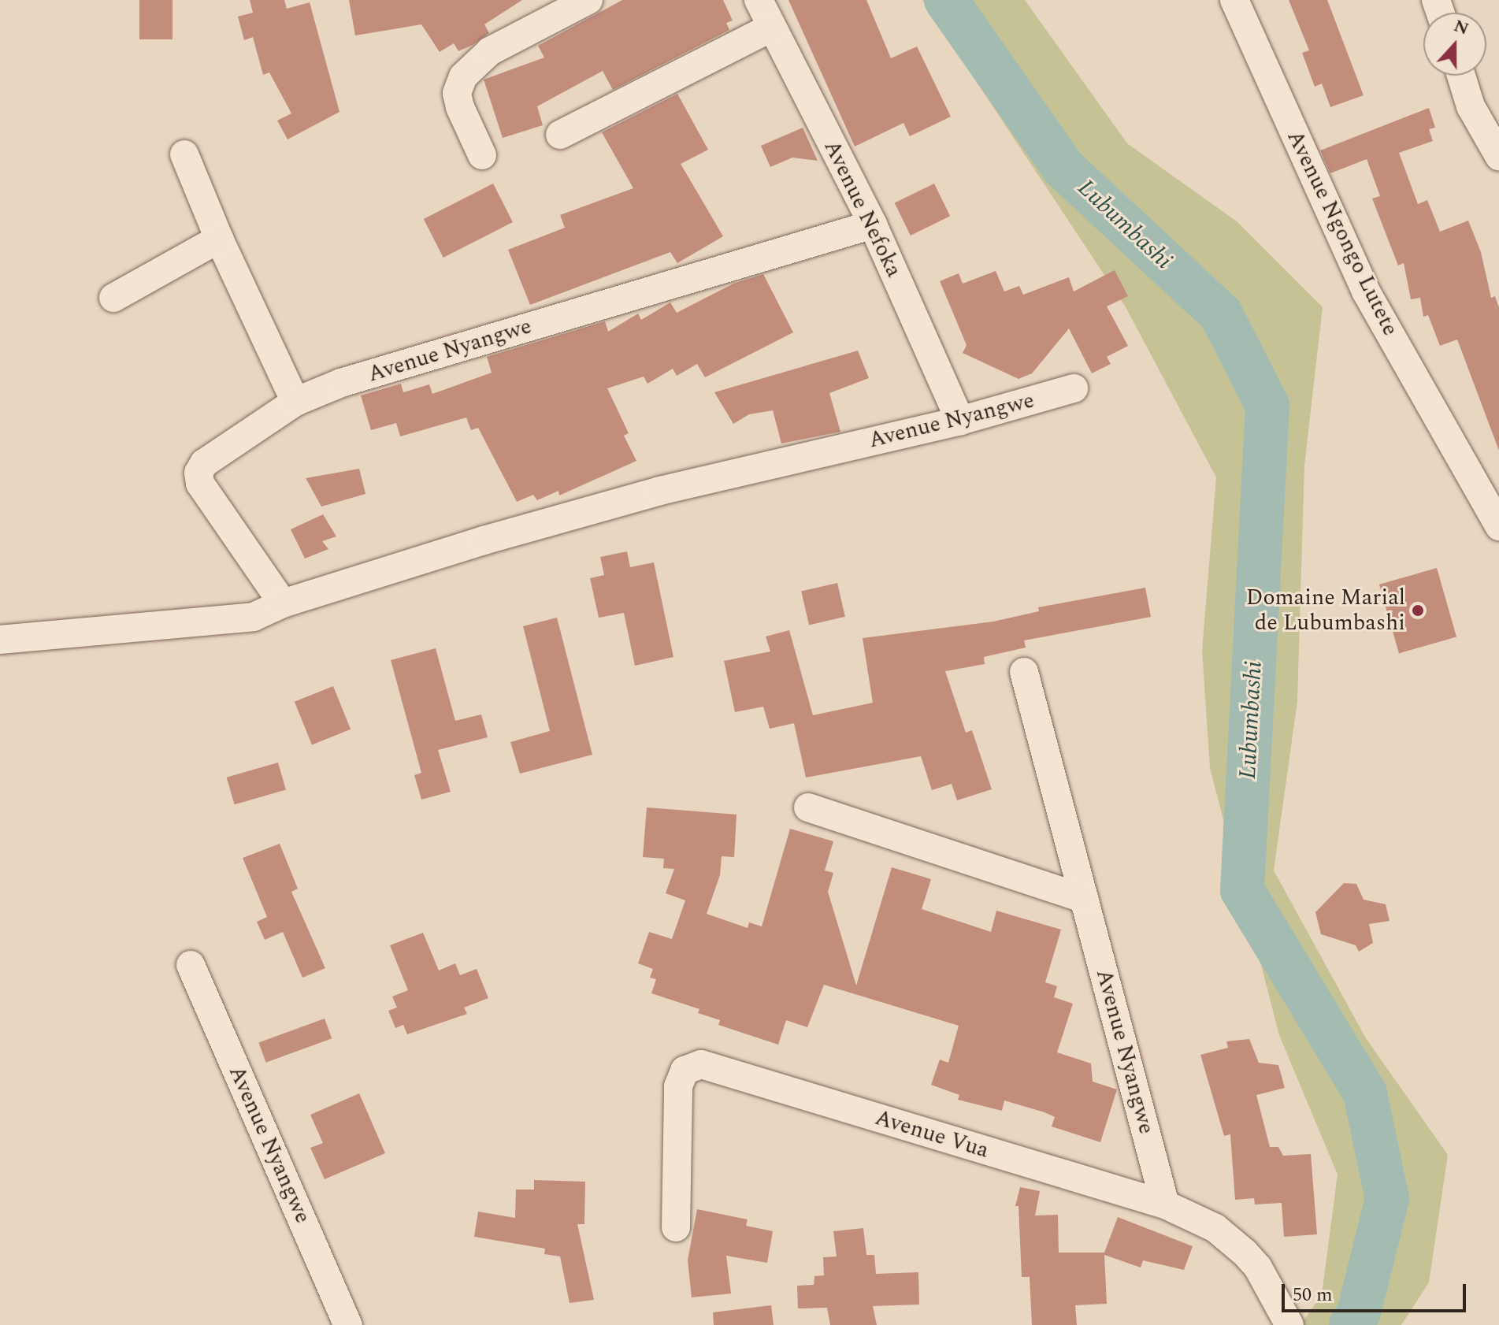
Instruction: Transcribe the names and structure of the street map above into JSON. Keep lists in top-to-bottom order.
{
  "streets": {
    "street": [
      "Avenue Nefoka",
      "Avenue Ngongo Lutete",
      "Avenue Nyangwe",
      "Avenue Vua"
    ]
  },
  "crossings": [
    ["Avenue Nefoka", "Avenue Nyangwe"],
    ["Avenue Nyangwe", "Avenue Vua"]
  ],
  "water": ["Lubumbashi"],
  "places": ["Domaine Marial de Lubumbashi"],
  "scale_bar": "50 m",
  "north": "top"
}
